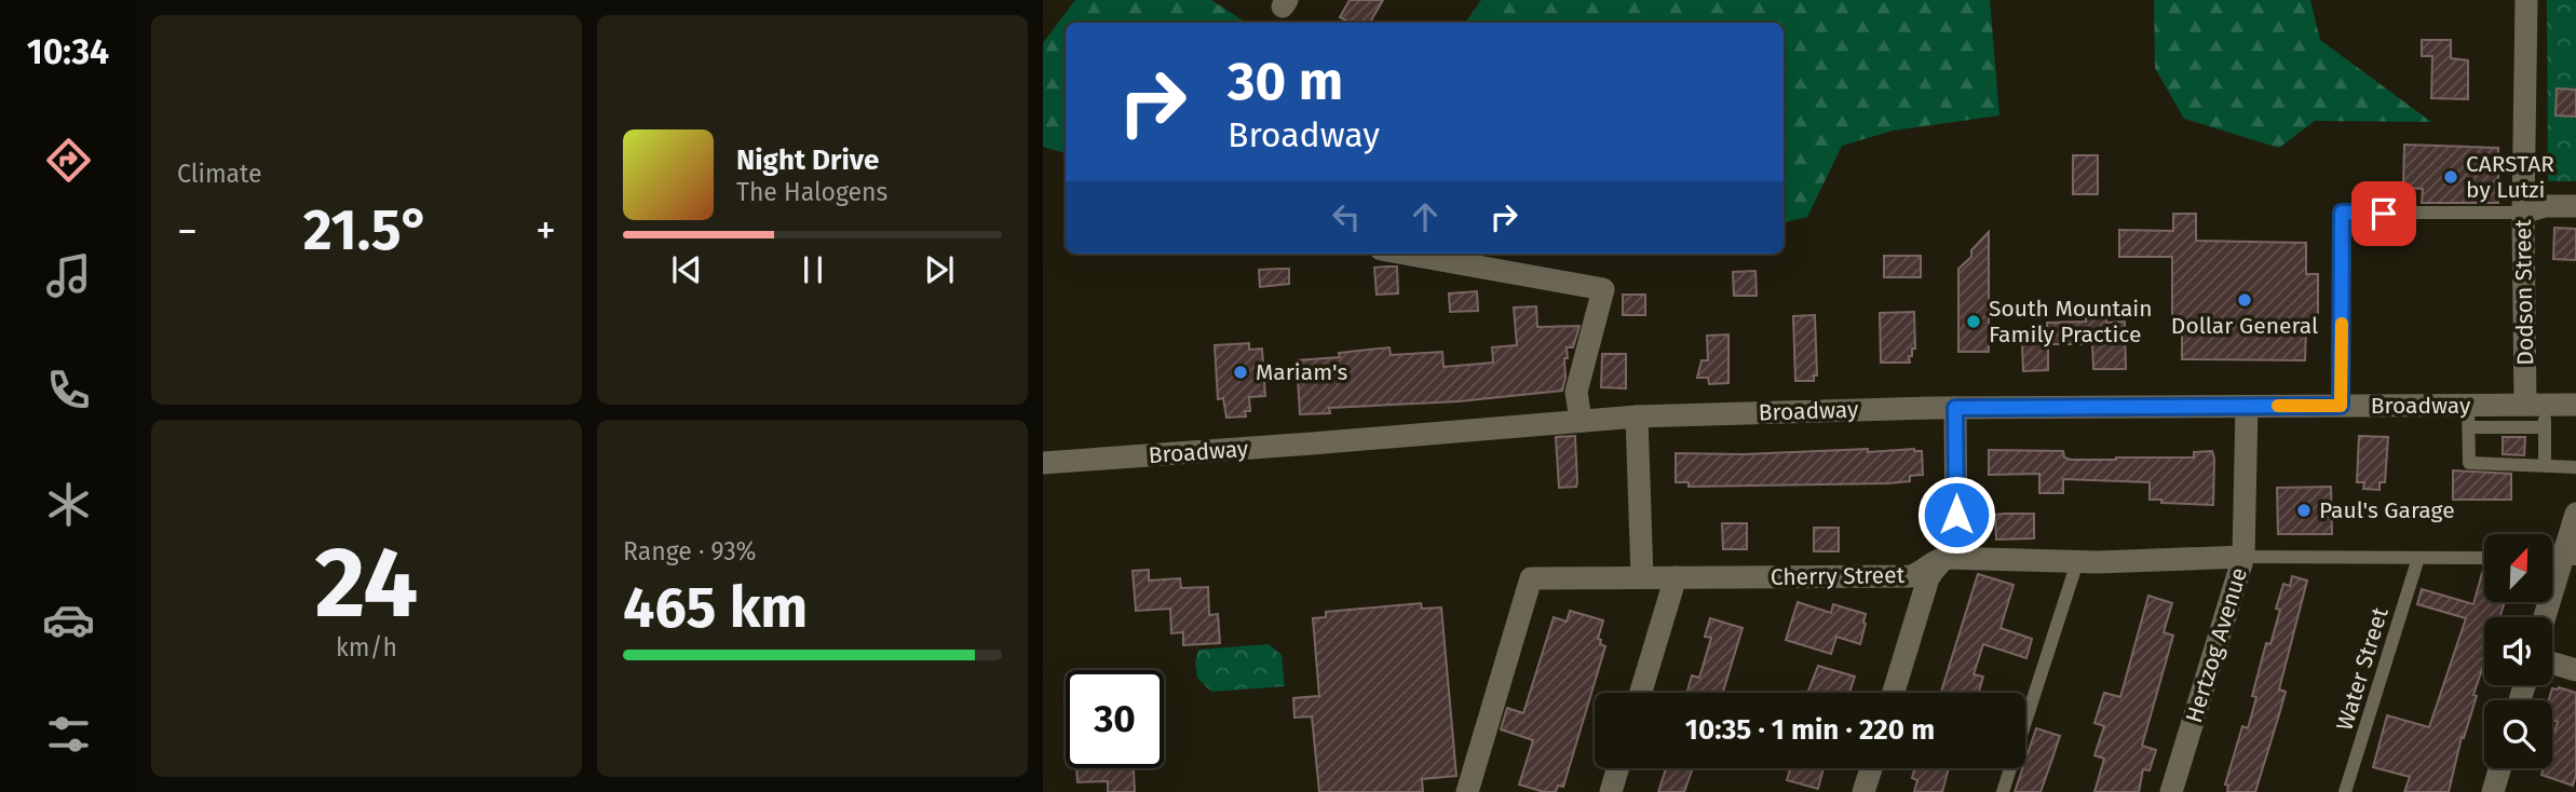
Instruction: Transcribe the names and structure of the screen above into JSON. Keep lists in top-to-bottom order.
{
  "streets": {
    "street": [
      "Dodson Street",
      "Broadway",
      "Cherry Street",
      "Hertzog Avenue"
    ],
    "lane": ["Water Street"]
  },
  "crossings": [
    ["Dodson Street", "Broadway"],
    ["Broadway", "Hertzog Avenue"],
    ["Cherry Street", "Hertzog Avenue"],
    ["Cherry Street", "Water Street"]
  ],
  "places": [
    "CARSTAR by Lutzi",
    "Dollar General",
    "South Mountain Family Practice",
    "Mariam's",
    "Paul's Garage"
  ],
  "north": "top right",
  "page": {
    "tabs": "10:34",
    "tile": [
      "Climate",
      ["24", "km/h"],
      ["Range · 93%", "465 km"]
    ],
    "turn": ["30 m", "Broadway"],
    "song": ["Night Drive", "The Halogens"],
    "heat": ["−", "21.5°", "+"],
    "limit": "30",
    "trip": "10:35 · 1 min · 220 m"
  }
}
